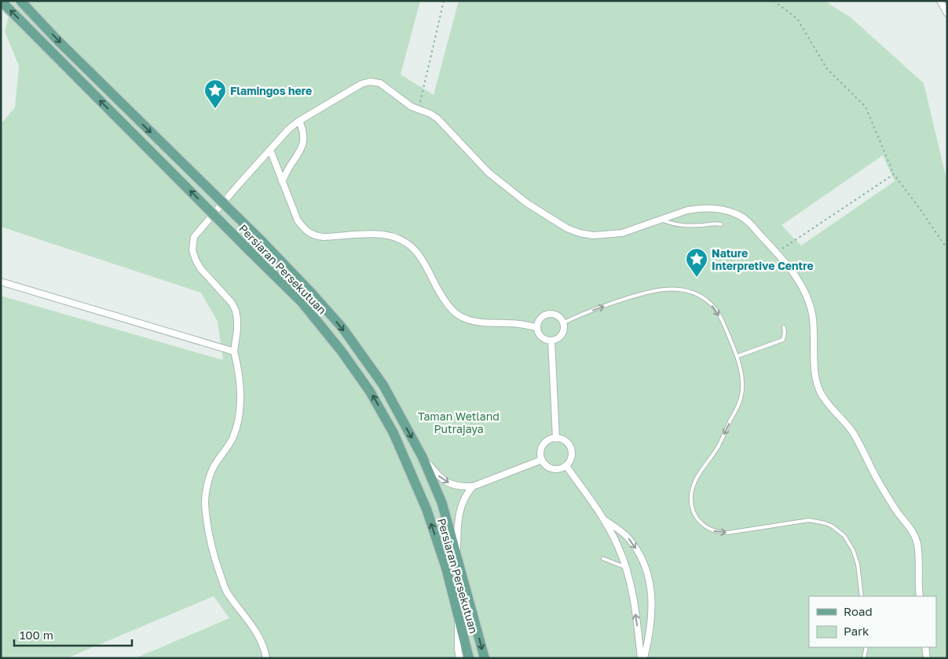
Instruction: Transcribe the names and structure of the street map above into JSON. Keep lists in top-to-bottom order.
{
  "streets": {
    "main road": ["Persiaran Persekutuan"]
  },
  "parks": ["Taman Wetland Putrajaya"],
  "places": {
    "place": ["Flamingos here", "Nature Interpretive Centre"]
  },
  "legend": ["Road", "Park"],
  "scale_bar": "100 m"
}
